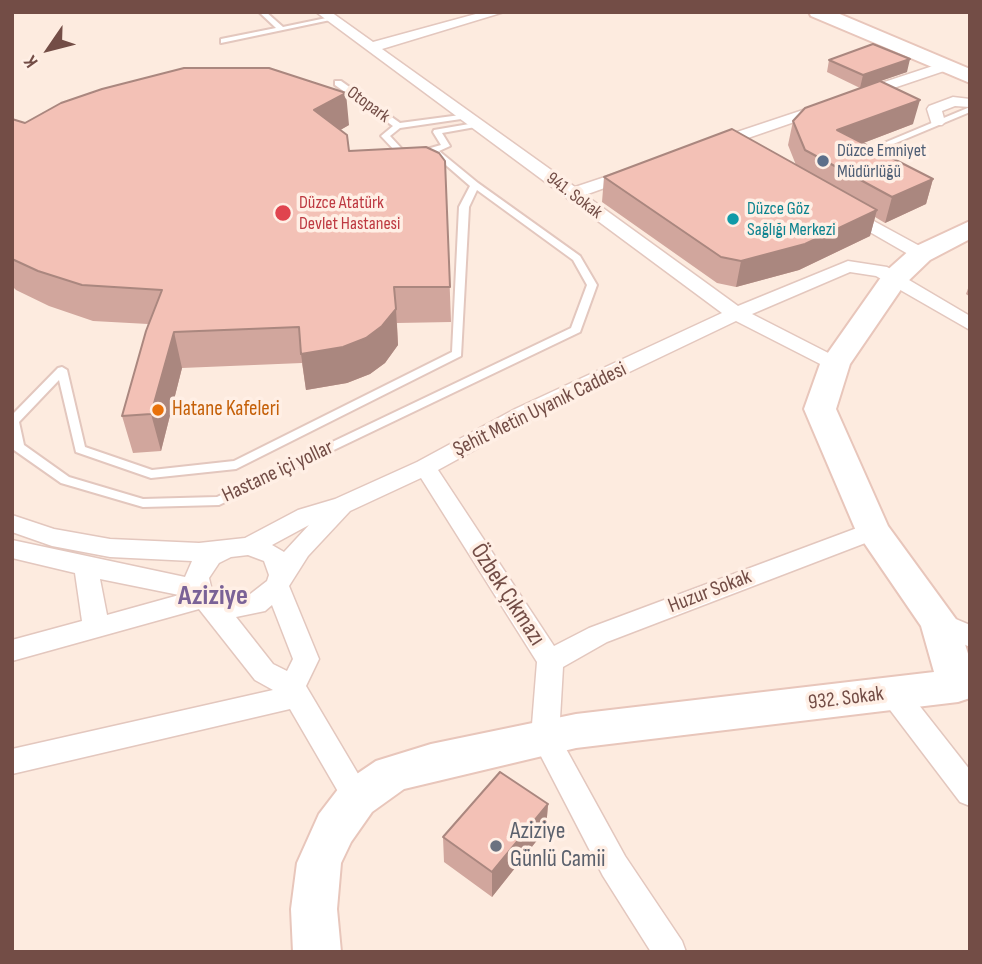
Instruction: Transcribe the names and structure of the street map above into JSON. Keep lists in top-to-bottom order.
{
  "streets": {
    "street": [
      "941. Sokak",
      "Şehit Metin Uyanık Caddesi",
      "Huzur Sokak",
      "Özbek Çıkmazı",
      "932. Sokak"
    ],
    "lane": ["Otopark", "Hastane içi yollar"]
  },
  "crossings": [
    ["941. Sokak", "Şehit Metin Uyanık Caddesi"],
    ["941. Sokak", "932. Sokak"],
    ["Şehit Metin Uyanık Caddesi", "Özbek Çıkmazı"],
    ["Şehit Metin Uyanık Caddesi", "932. Sokak"],
    ["Huzur Sokak", "Özbek Çıkmazı"],
    ["Huzur Sokak", "932. Sokak"],
    ["Özbek Çıkmazı", "932. Sokak"]
  ],
  "districts": ["Aziziye"],
  "places": [
    "Düzce Emniyet Müdürlüğü",
    "Düzce Atatürk Devlet Hastanesi",
    "Düzce Göz Sağlığı Merkezi",
    "Hatane Kafeleri",
    "Aziziye Günlü Camii"
  ],
  "north": "bottom left"
}
